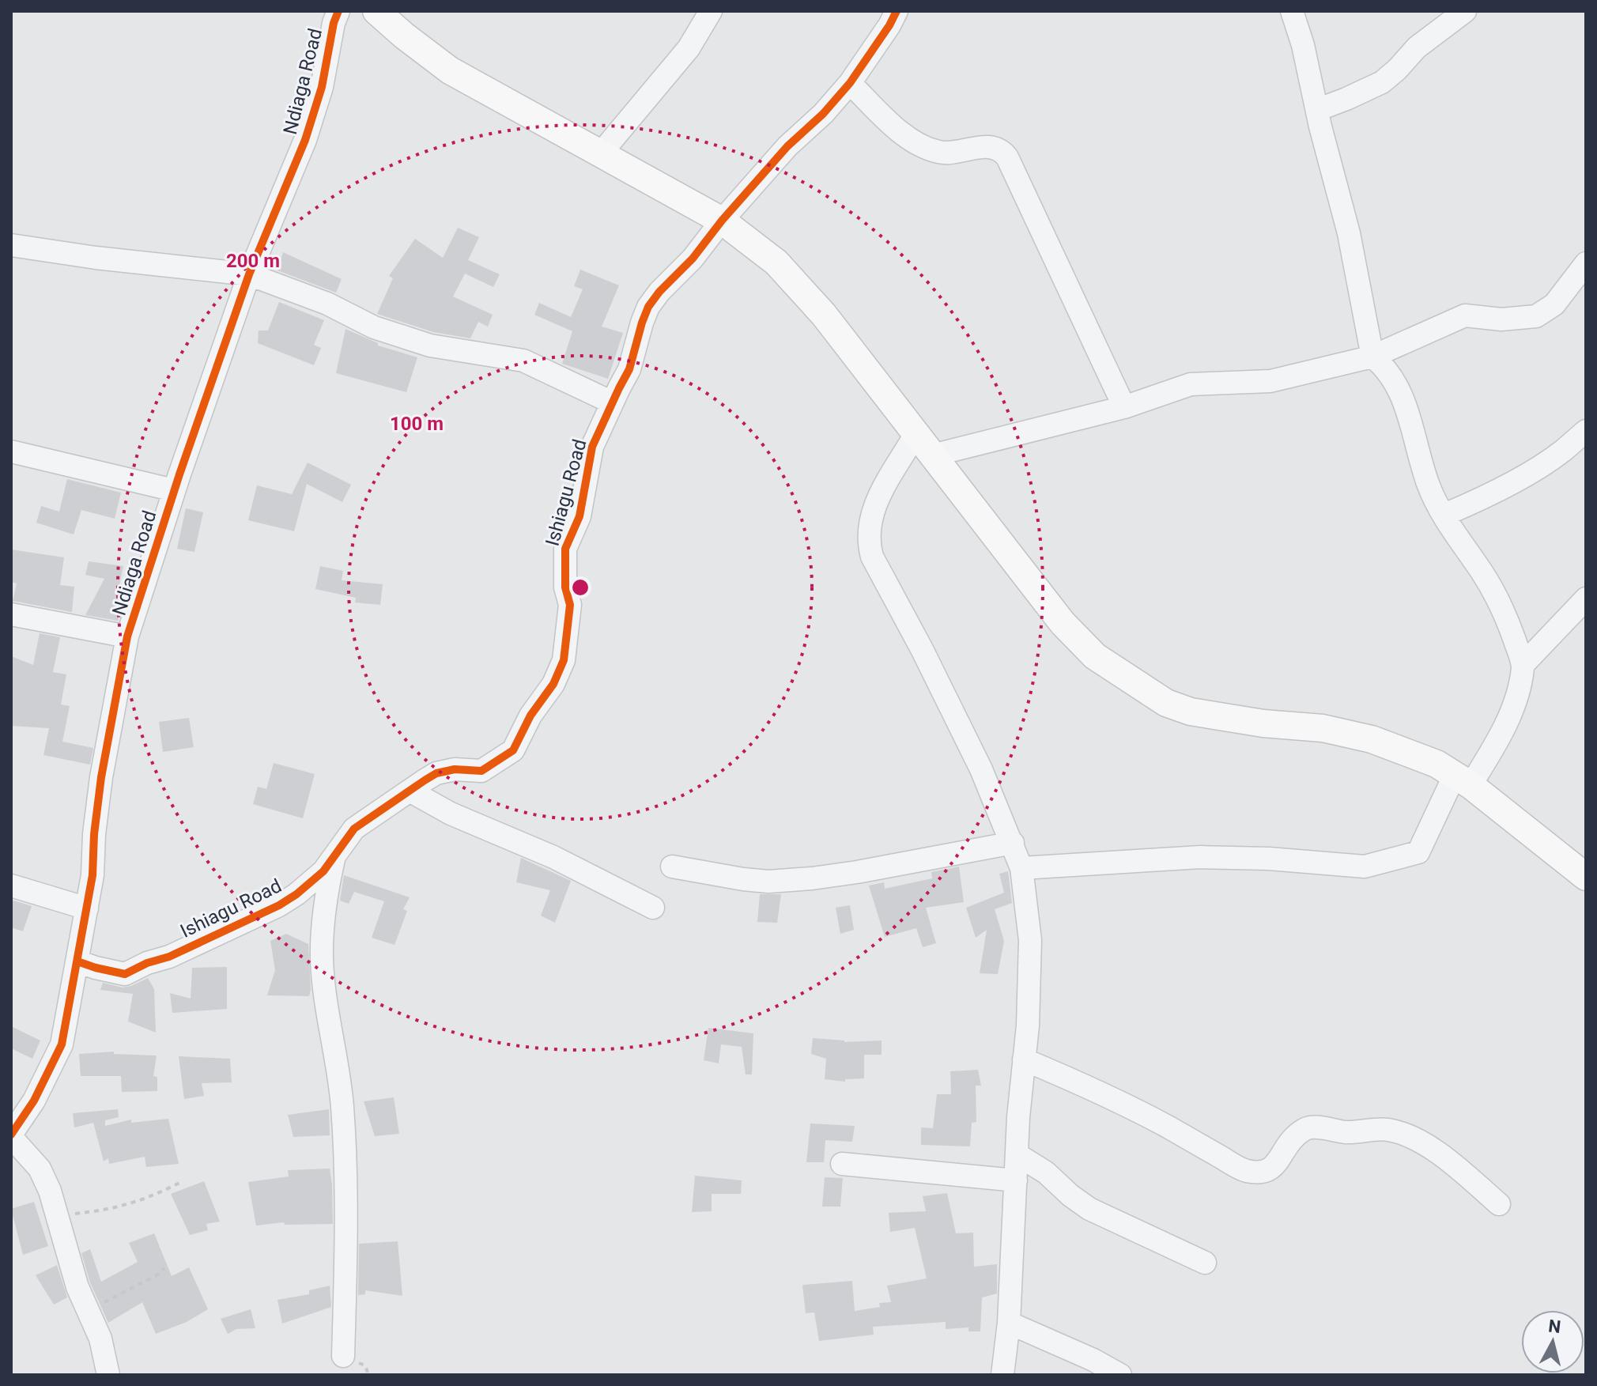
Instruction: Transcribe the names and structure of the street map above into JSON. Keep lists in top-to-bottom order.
{
  "streets": {
    "street": ["Ndiaga Road", "Ishiagu Road"]
  },
  "crossings": [
    ["Ndiaga Road", "Ishiagu Road"]
  ],
  "north": "top",
  "rings": ["200 m", "100 m"]
}
